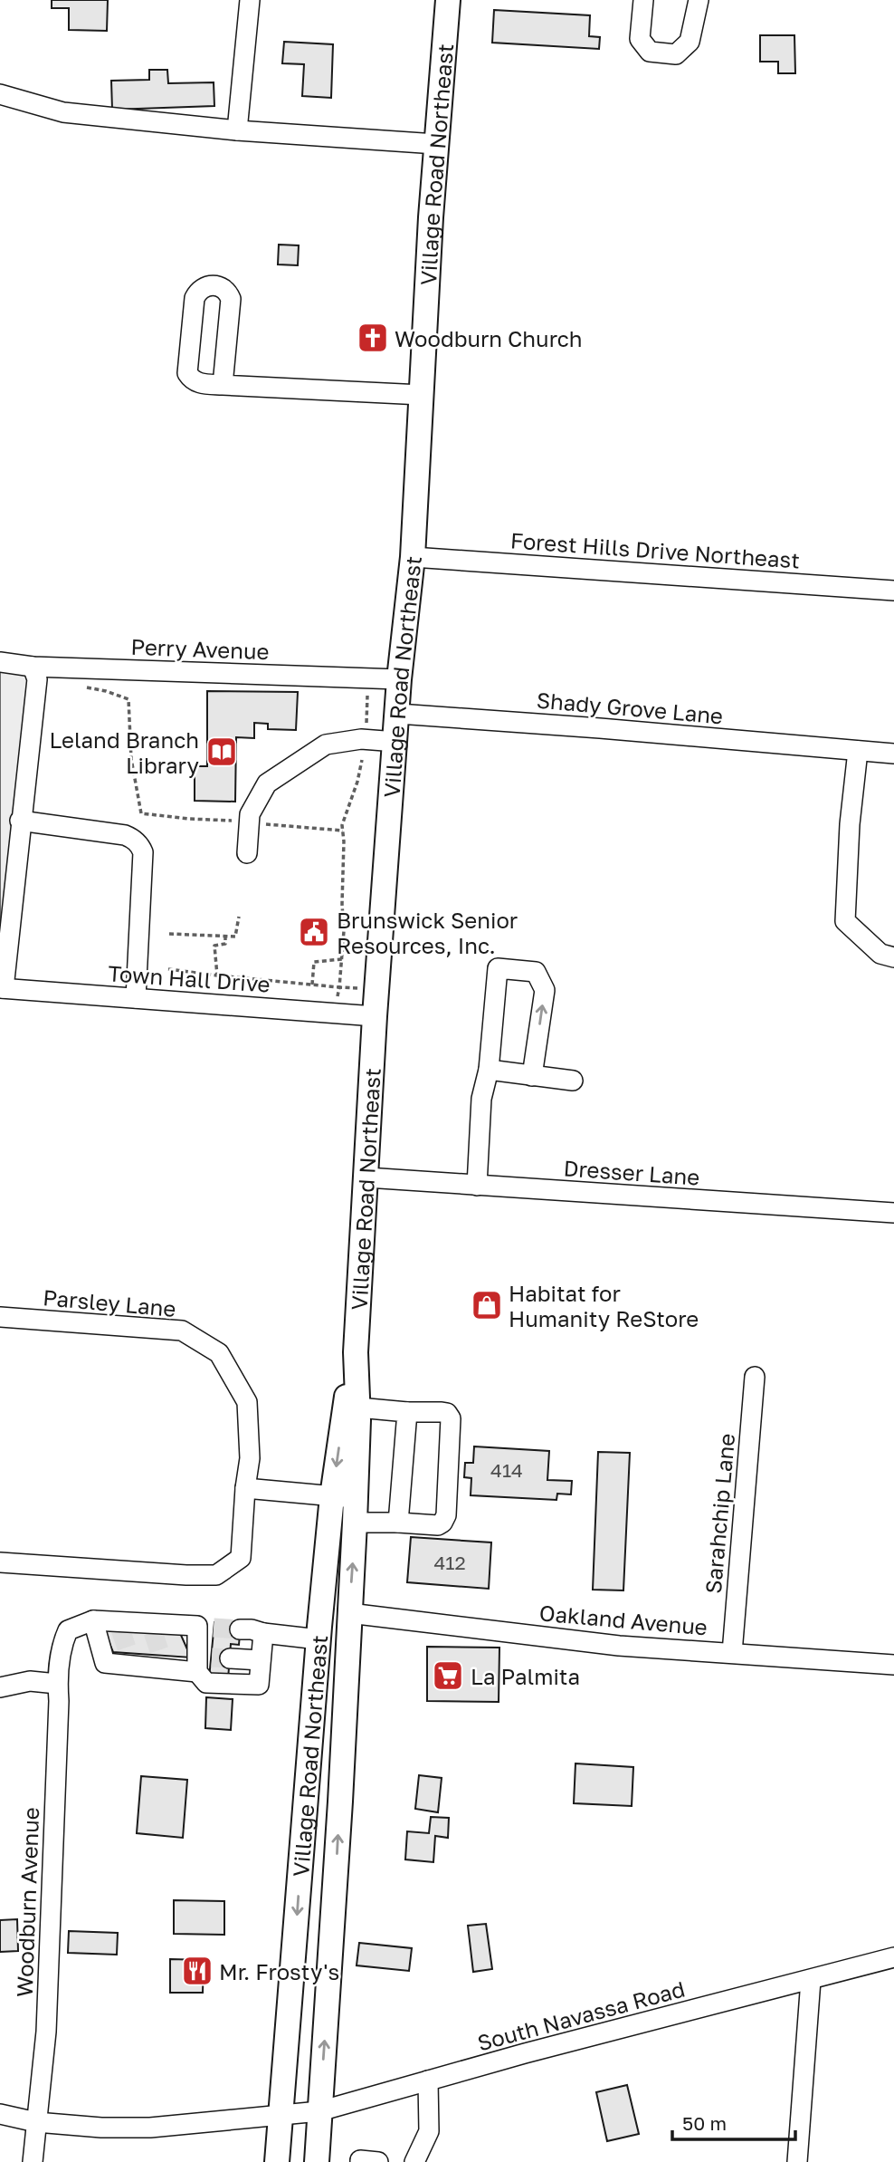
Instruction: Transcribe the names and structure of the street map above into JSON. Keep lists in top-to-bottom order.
{
  "streets": {
    "main road": ["Village Road Northeast"],
    "street": [
      "Forest Hills Drive Northeast",
      "Perry Avenue",
      "Shady Grove Lane",
      "Town Hall Drive",
      "Dresser Lane",
      "Parsley Lane",
      "Sarahchip Lane",
      "Oakland Avenue",
      "Woodburn Avenue",
      "South Navassa Road"
    ]
  },
  "crossings": [
    ["Village Road Northeast", "Forest Hills Drive Northeast"],
    ["Village Road Northeast", "Perry Avenue"],
    ["Village Road Northeast", "Shady Grove Lane"],
    ["Village Road Northeast", "Town Hall Drive"],
    ["Village Road Northeast", "Dresser Lane"],
    ["Village Road Northeast", "Oakland Avenue"],
    ["Village Road Northeast", "South Navassa Road"],
    ["Sarahchip Lane", "Oakland Avenue"],
    ["Woodburn Avenue", "South Navassa Road"]
  ],
  "places": {
    "church": ["Woodburn Church"],
    "library": ["Leland Branch Library"],
    "public building": ["Brunswick Senior Resources, Inc."],
    "shop": ["Habitat for Humanity ReStore"],
    "supermarket": ["La Palmita"],
    "restaurant": ["Mr. Frosty's"]
  },
  "house_numbers": ["414", "412"],
  "scale_bar": "50 m"
}
